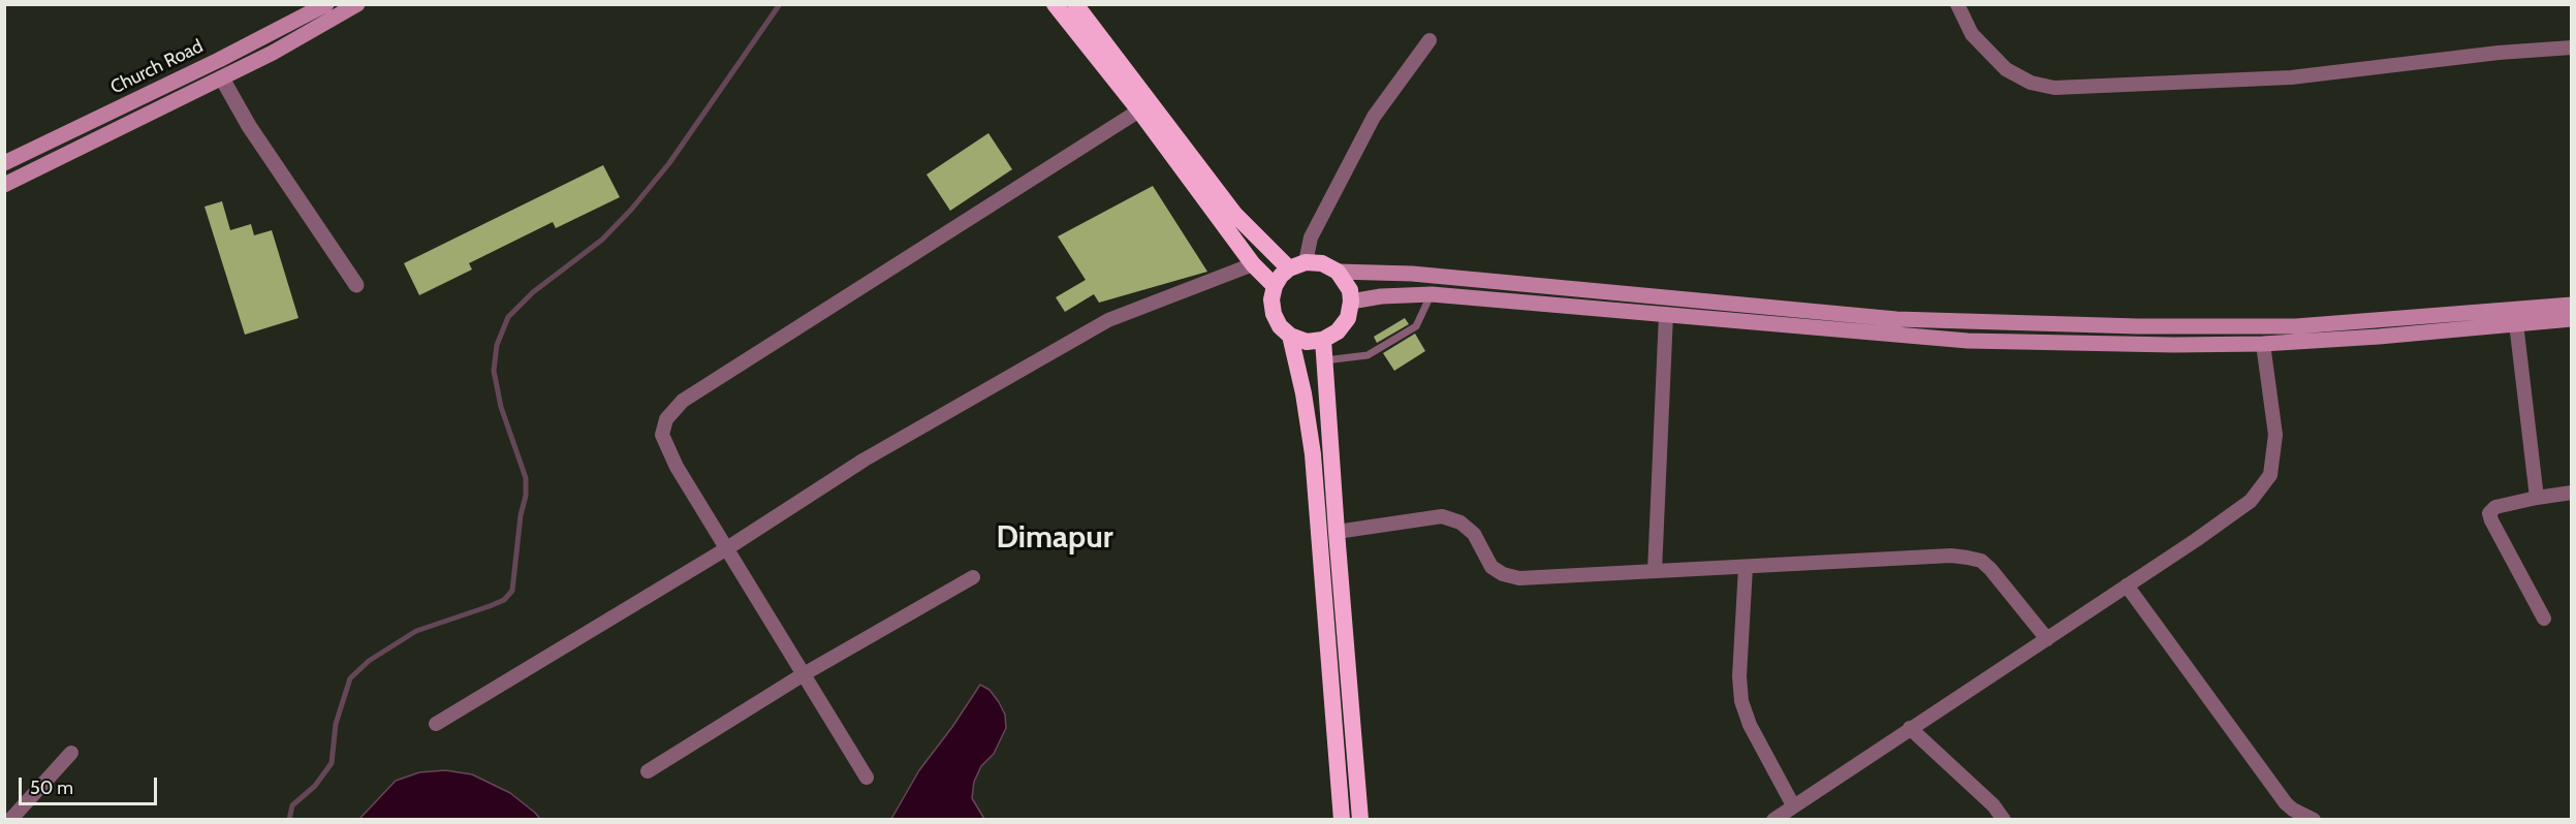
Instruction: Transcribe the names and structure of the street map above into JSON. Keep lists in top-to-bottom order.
{
  "streets": {
    "main road": ["Church Road"]
  },
  "districts": ["Dimapur"],
  "scale_bar": "50 m"
}
